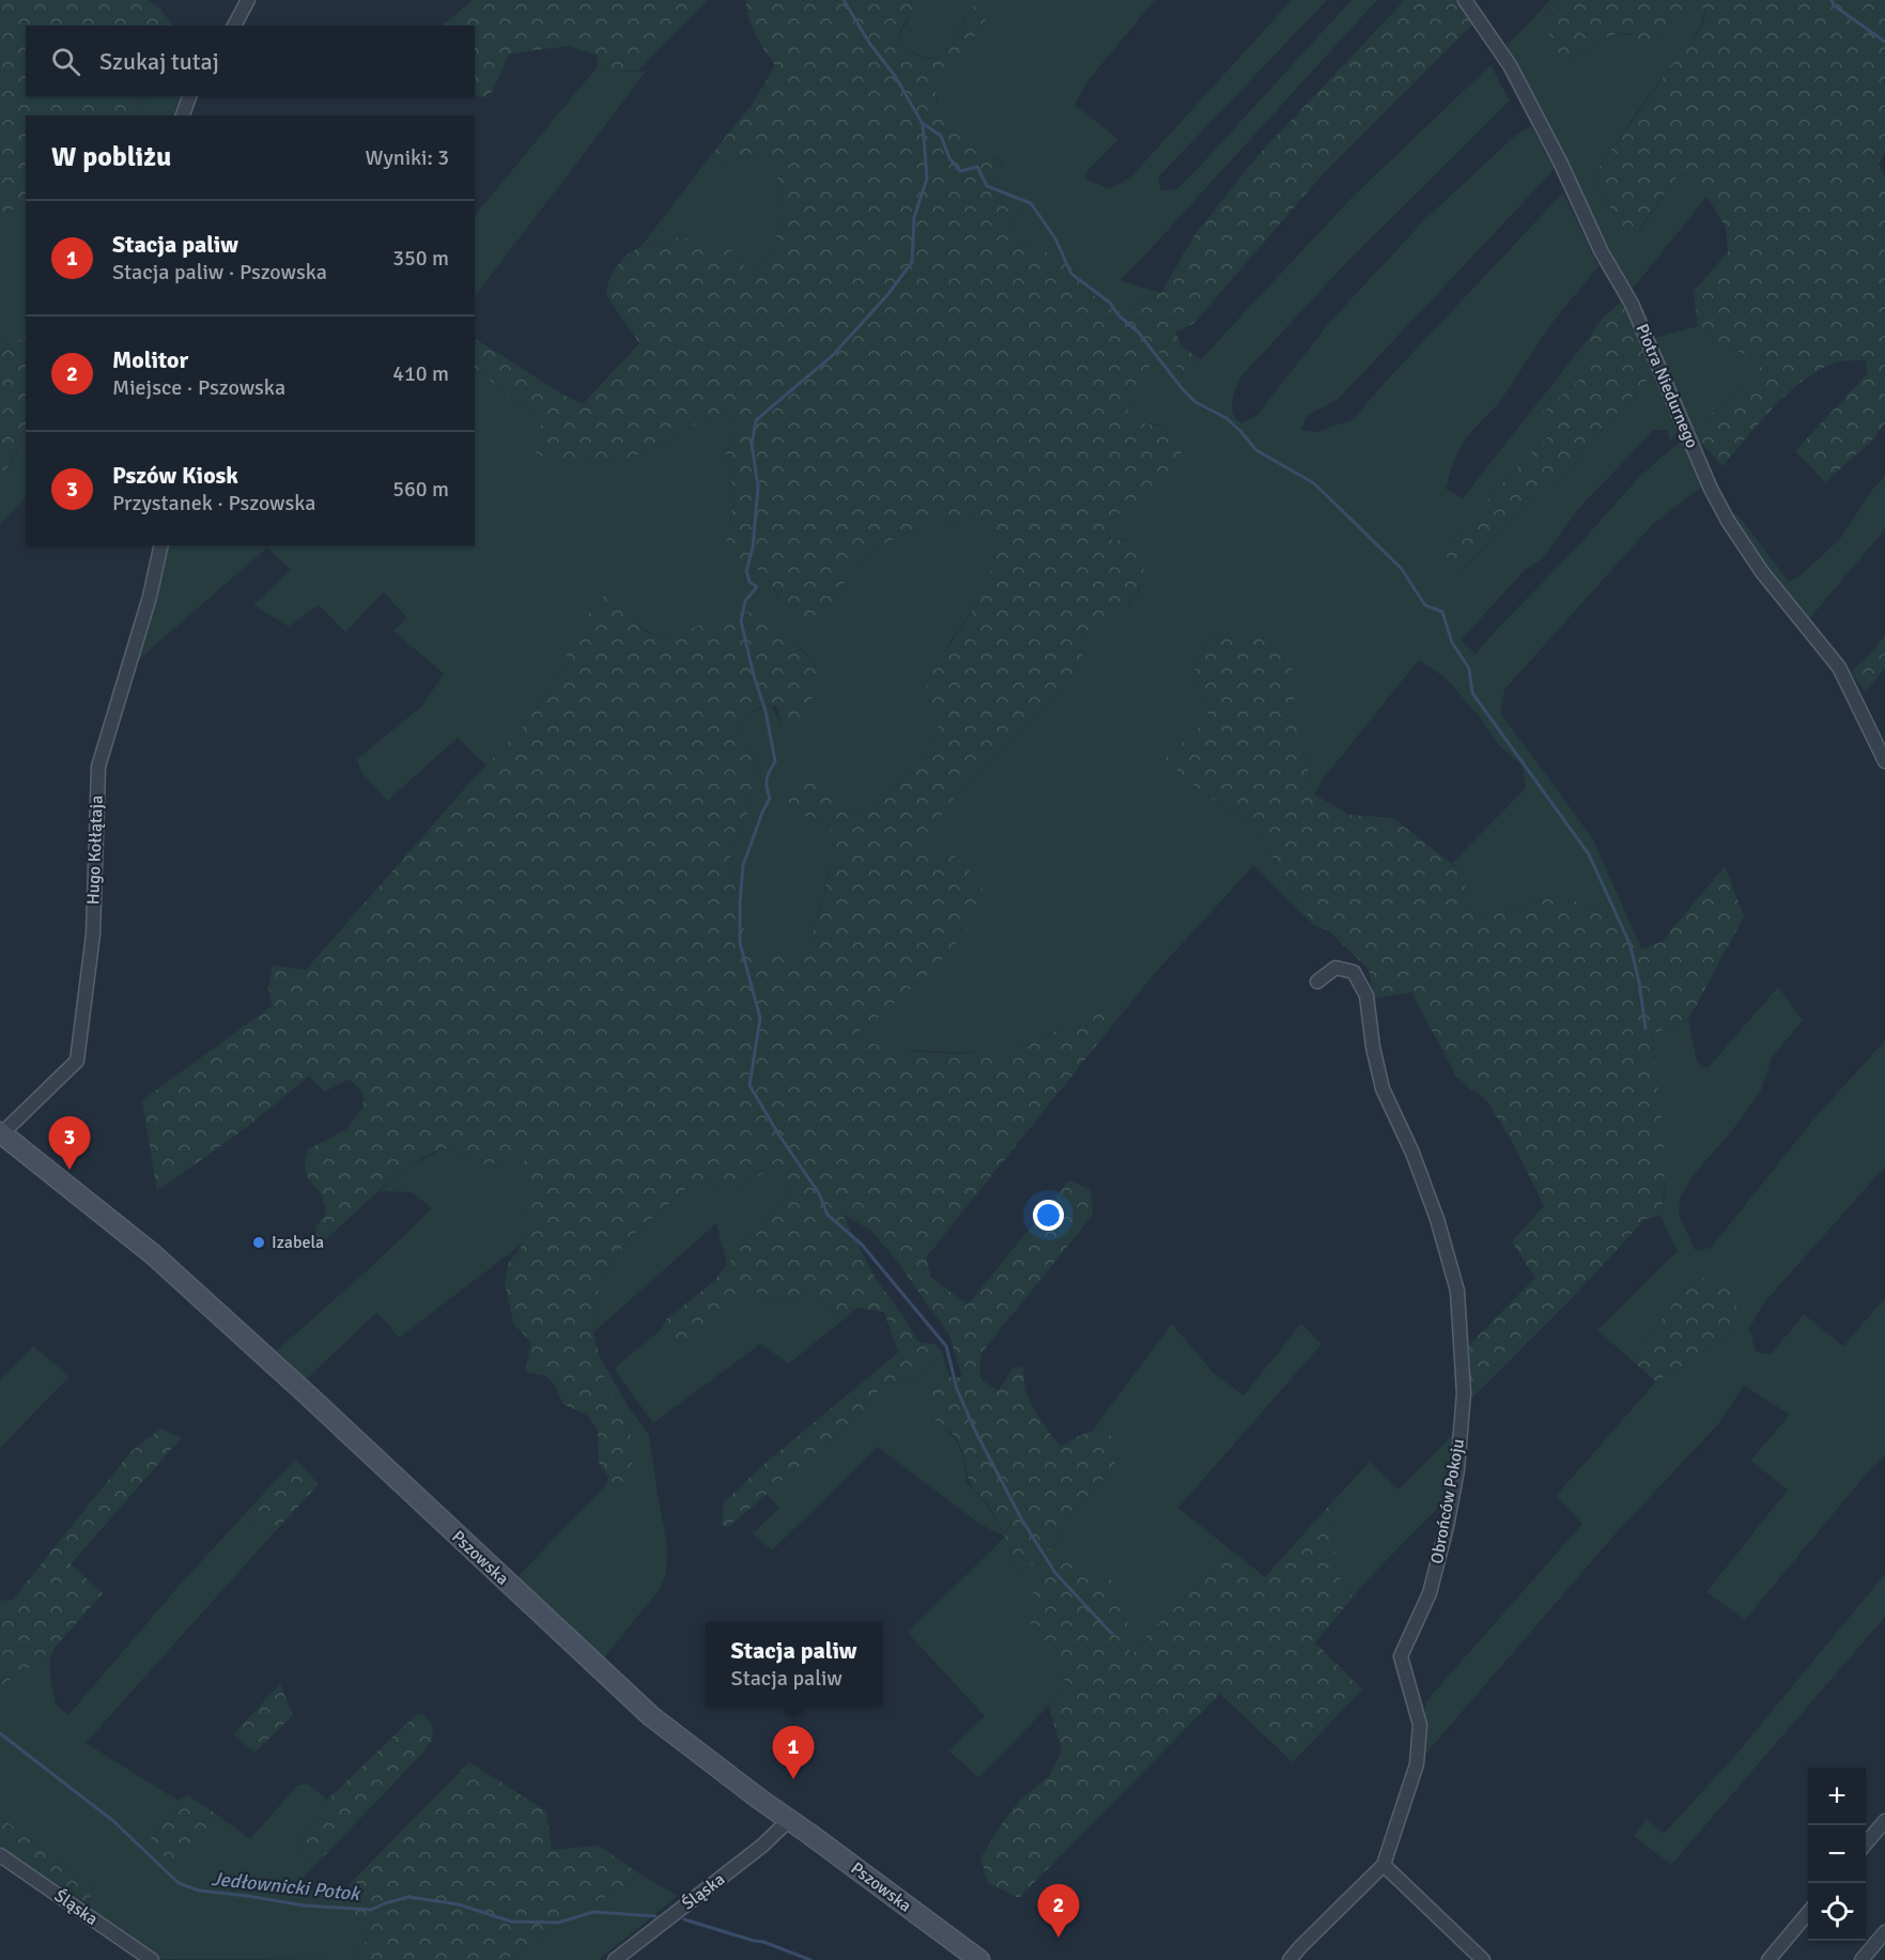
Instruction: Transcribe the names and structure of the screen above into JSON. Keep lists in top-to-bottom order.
{
  "streets": {
    "main road": ["Pszowska"],
    "street": [
      "Piotra Niedurnego",
      "Hugo Kołłątaja",
      "Obrońców Pokoju",
      "Śląska"
    ]
  },
  "crossings": [
    ["Hugo Kołłątaja", "Pszowska"],
    ["Pszowska", "Śląska"]
  ],
  "water": ["Jedłownicki Potok"],
  "places": ["Izabela"],
  "page": {
    "search": "Szukaj tutaj",
    "heading": ["W pobliżu", "Wyniki: 3"],
    "list": [
      {
        "mark": "1",
        "name": "Stacja paliw",
        "note": "Stacja paliw · Pszowska",
        "value": "350 m"
      },
      {
        "mark": "2",
        "name": "Molitor",
        "note": "Miejsce · Pszowska",
        "value": "410 m"
      },
      {
        "mark": "3",
        "name": "Pszów Kiosk",
        "note": "Przystanek · Pszowska",
        "value": "560 m"
      }
    ],
    "pins": ["3", "1", "2"],
    "popup": ["Stacja paliw", "Stacja paliw"],
    "map_buttons": ["+", "−"]
  }
}
